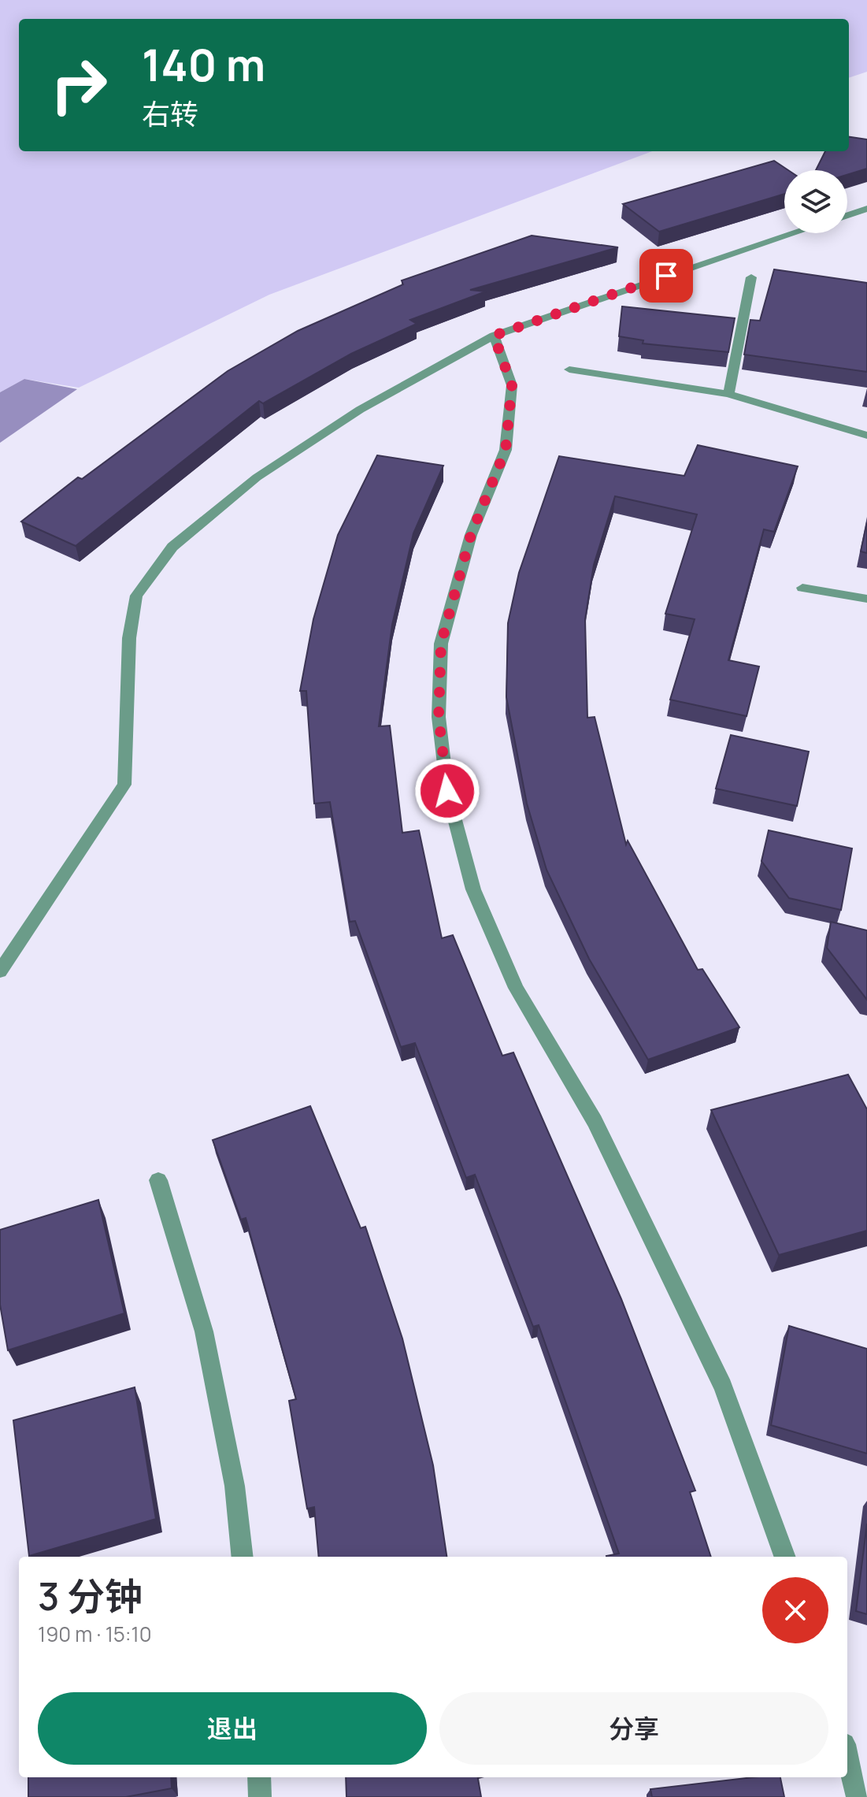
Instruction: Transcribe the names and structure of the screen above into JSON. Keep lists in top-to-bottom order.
{
  "page": {
    "turn": ["140 m", "右转"],
    "heading": ["3 分钟", "190 m · 15:10"],
    "buttons": ["退出", "分享"]
  }
}
